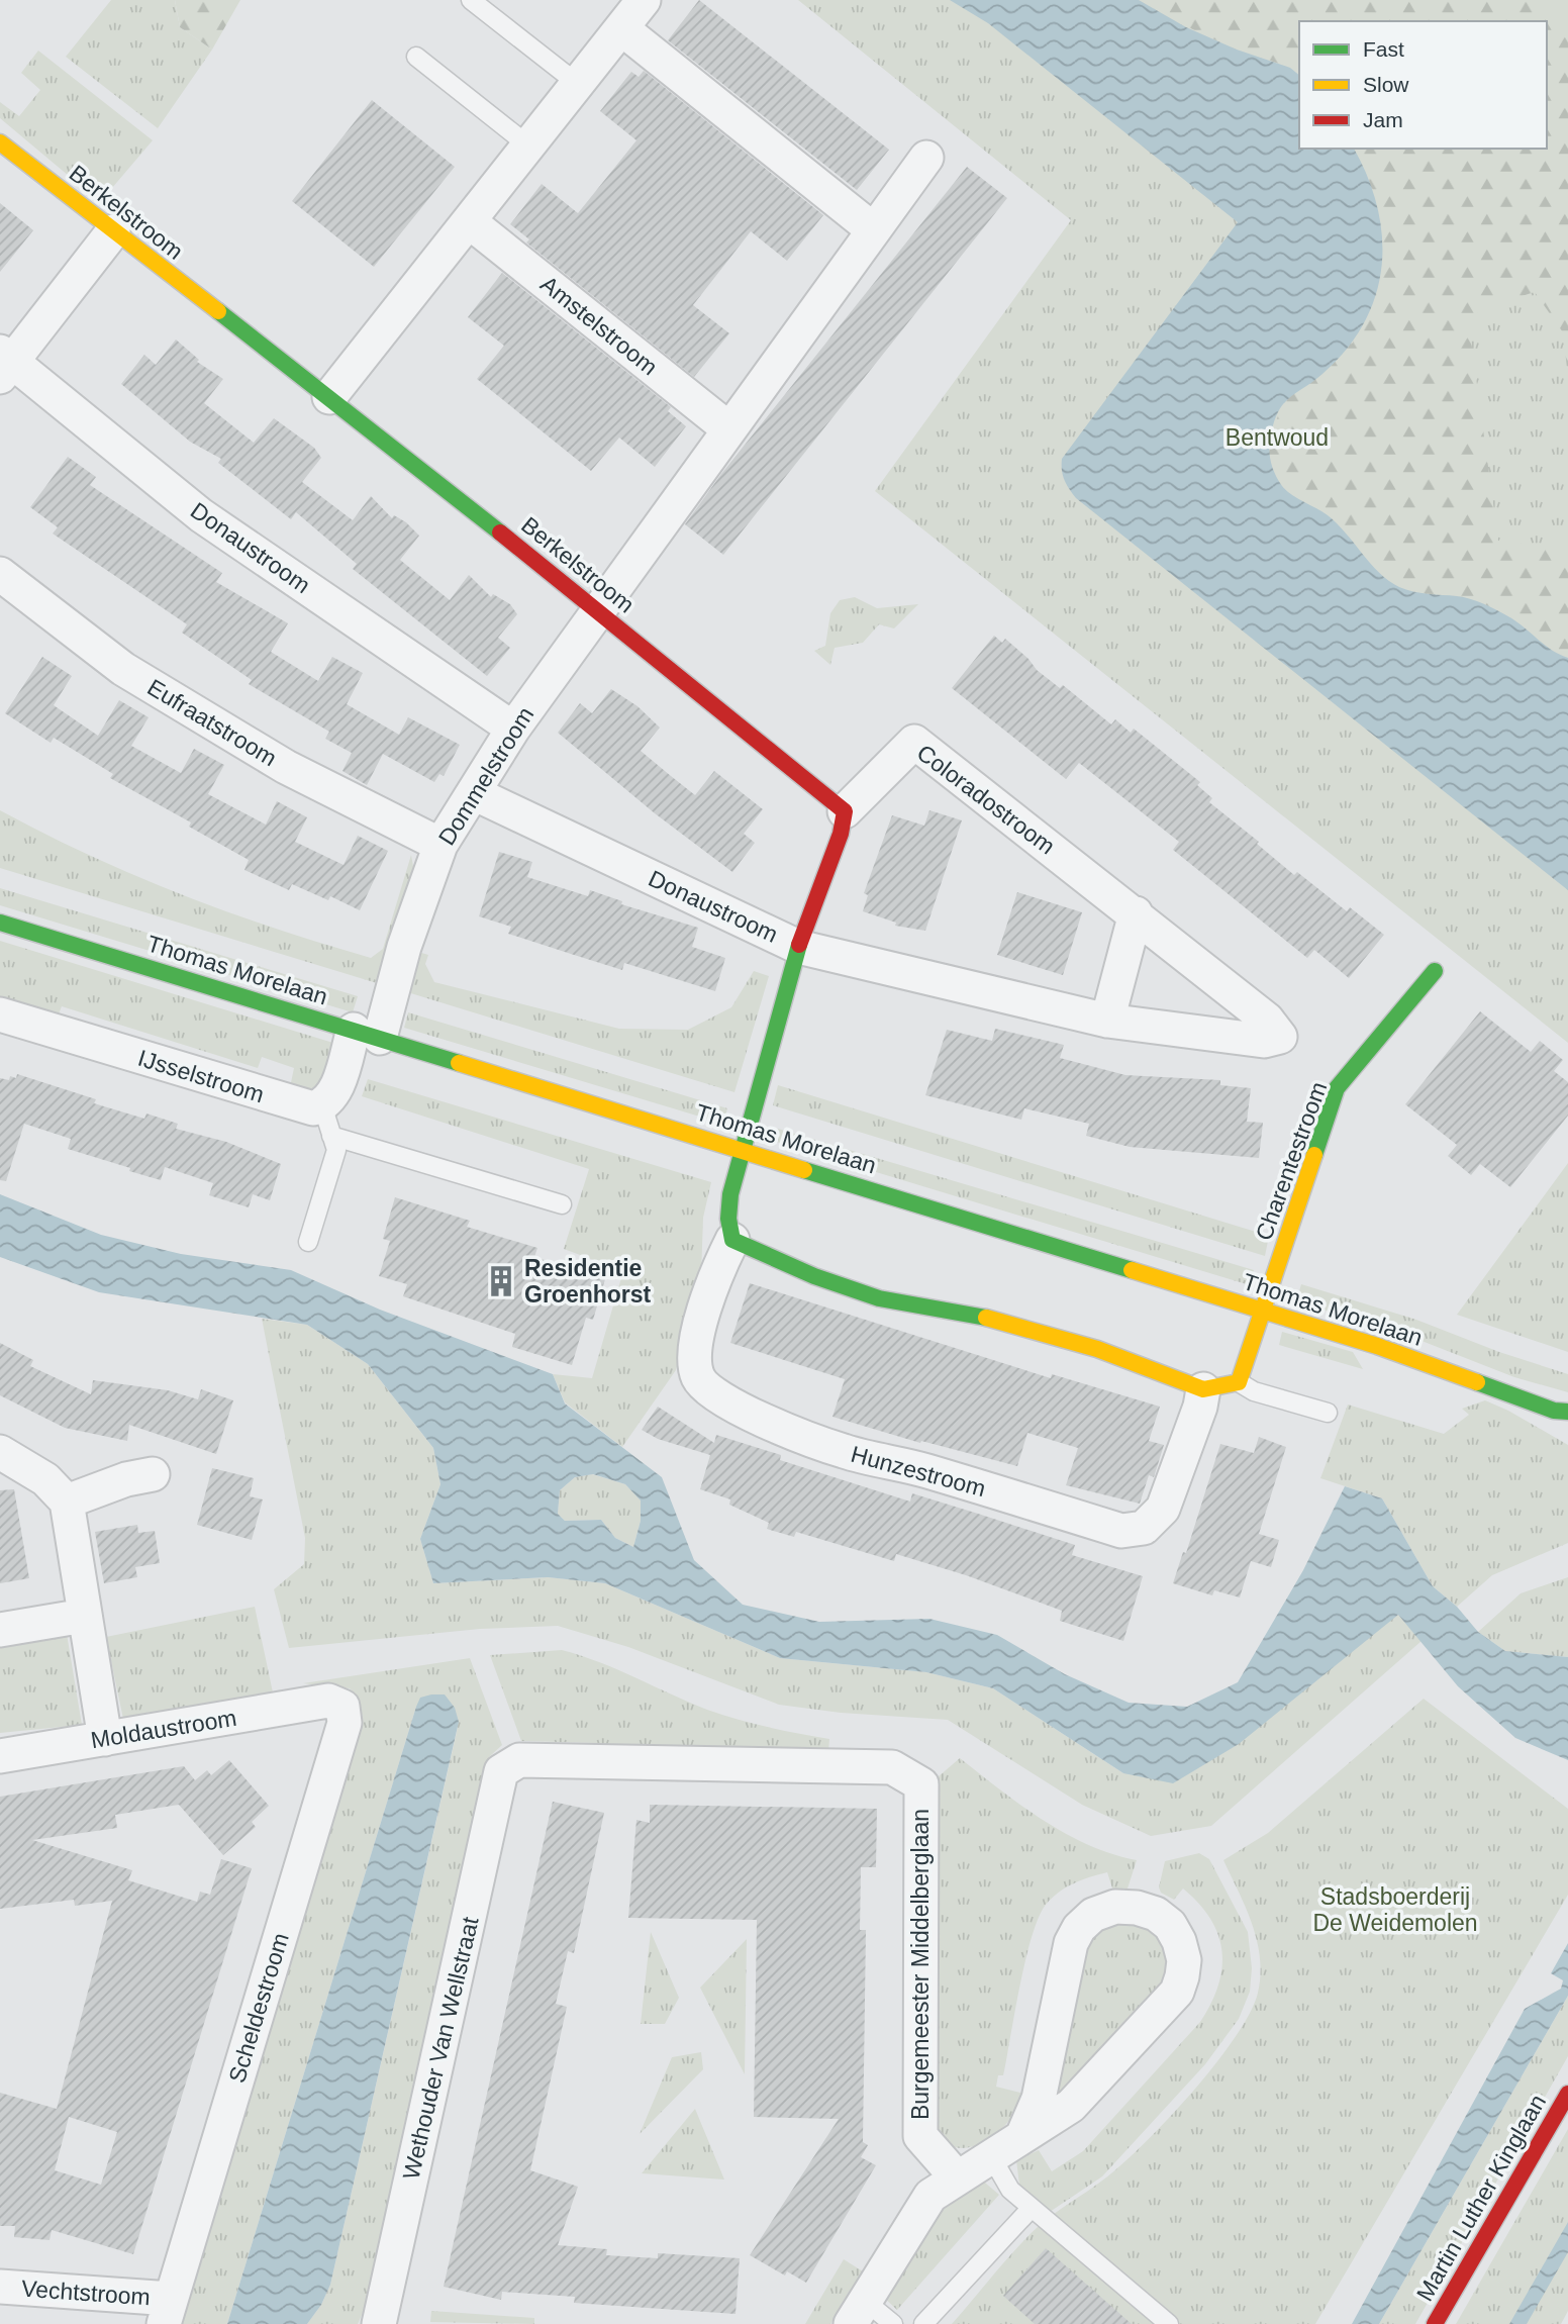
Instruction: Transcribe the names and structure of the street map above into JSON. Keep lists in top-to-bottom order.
{
  "streets": {
    "street": [
      "Berkelstroom",
      "Amstelstroom",
      "Donaustroom",
      "Eufraatstroom",
      "Dommelstroom",
      "Coloradostroom",
      "Thomas Morelaan",
      "IJsselstroom",
      "Charentestroom",
      "Hunzestroom",
      "Moldaustroom",
      "Burgemeester Middelberglaan",
      "Scheldestroom",
      "Wethouder Van Wellstraat",
      "Martin Luther Kinglaan",
      "Vechtstroom"
    ]
  },
  "crossings": [
    ["Berkelstroom", "Dommelstroom"],
    ["Berkelstroom", "Coloradostroom"],
    ["Donaustroom", "Dommelstroom"],
    ["Donaustroom", "Coloradostroom"],
    ["Eufraatstroom", "Dommelstroom"],
    ["Dommelstroom", "Thomas Morelaan"],
    ["Thomas Morelaan", "Charentestroom"],
    ["Thomas Morelaan", "Hunzestroom"],
    ["Moldaustroom", "Scheldestroom"],
    ["Burgemeester Middelberglaan", "Wethouder Van Wellstraat"],
    ["Scheldestroom", "Vechtstroom"]
  ],
  "parks": ["Bentwoud", "Stadsboerderij De Weidemolen"],
  "places": {
    "building": ["Residentie Groenhorst"]
  },
  "legend": ["Fast", "Slow", "Jam"]
}
